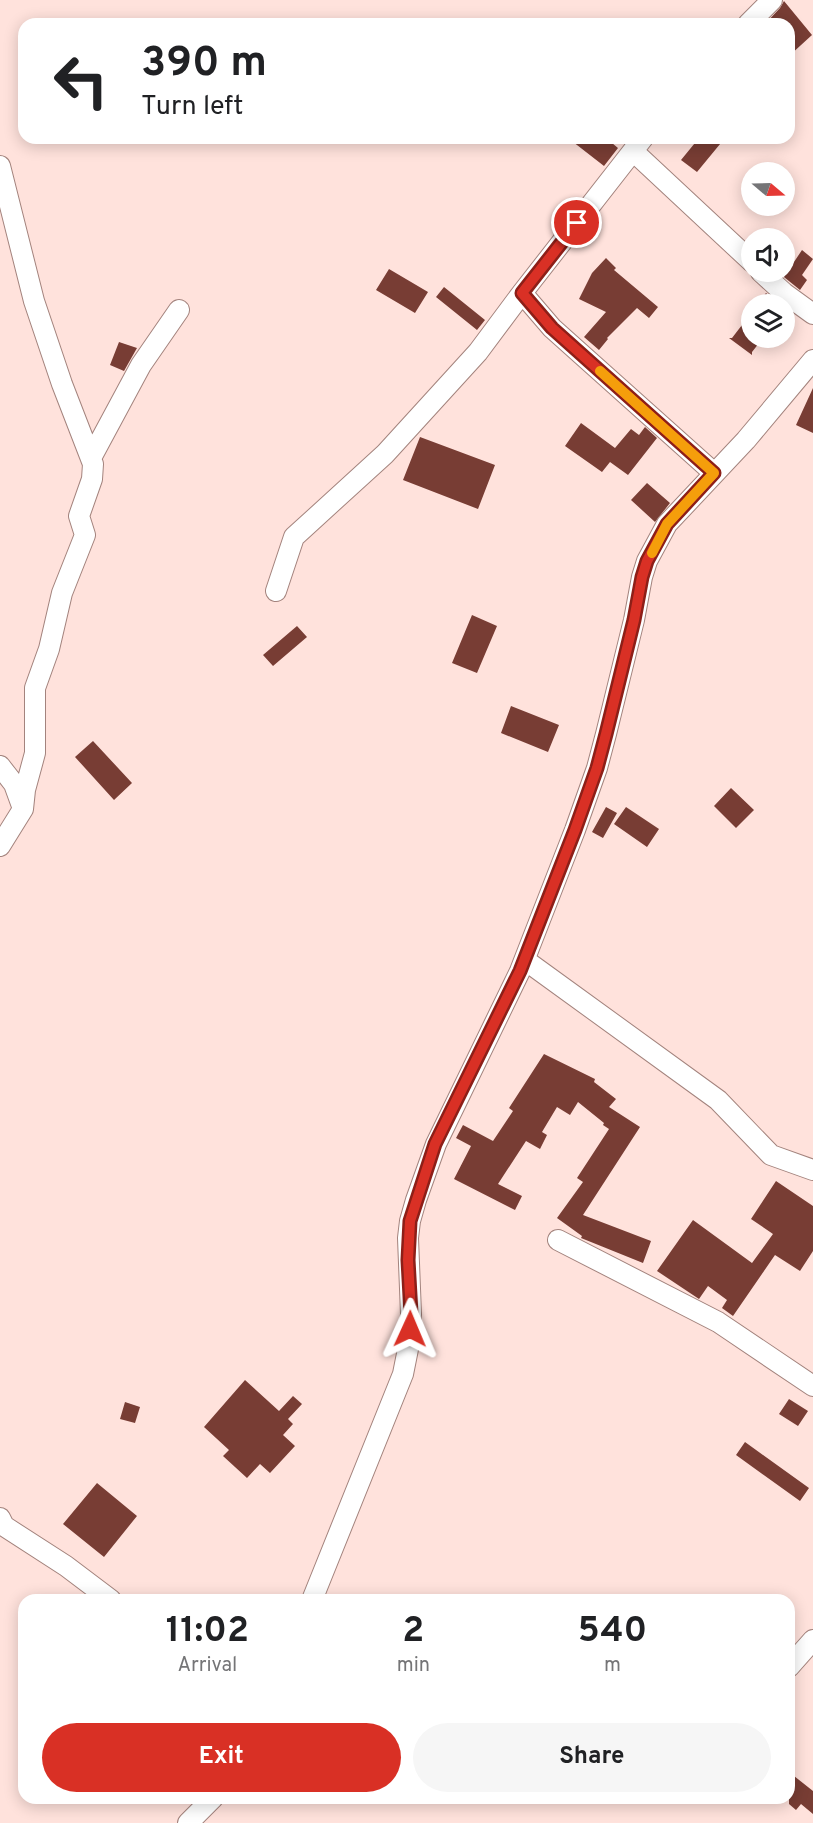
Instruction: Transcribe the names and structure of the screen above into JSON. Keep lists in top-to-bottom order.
{
  "north": "right",
  "page": {
    "turn": ["390 m", "Turn left"],
    "eta": [
      "11:02",
      "Arrival",
      "2",
      "min",
      "540",
      "m"
    ],
    "buttons": ["Exit", "Share"]
  }
}
